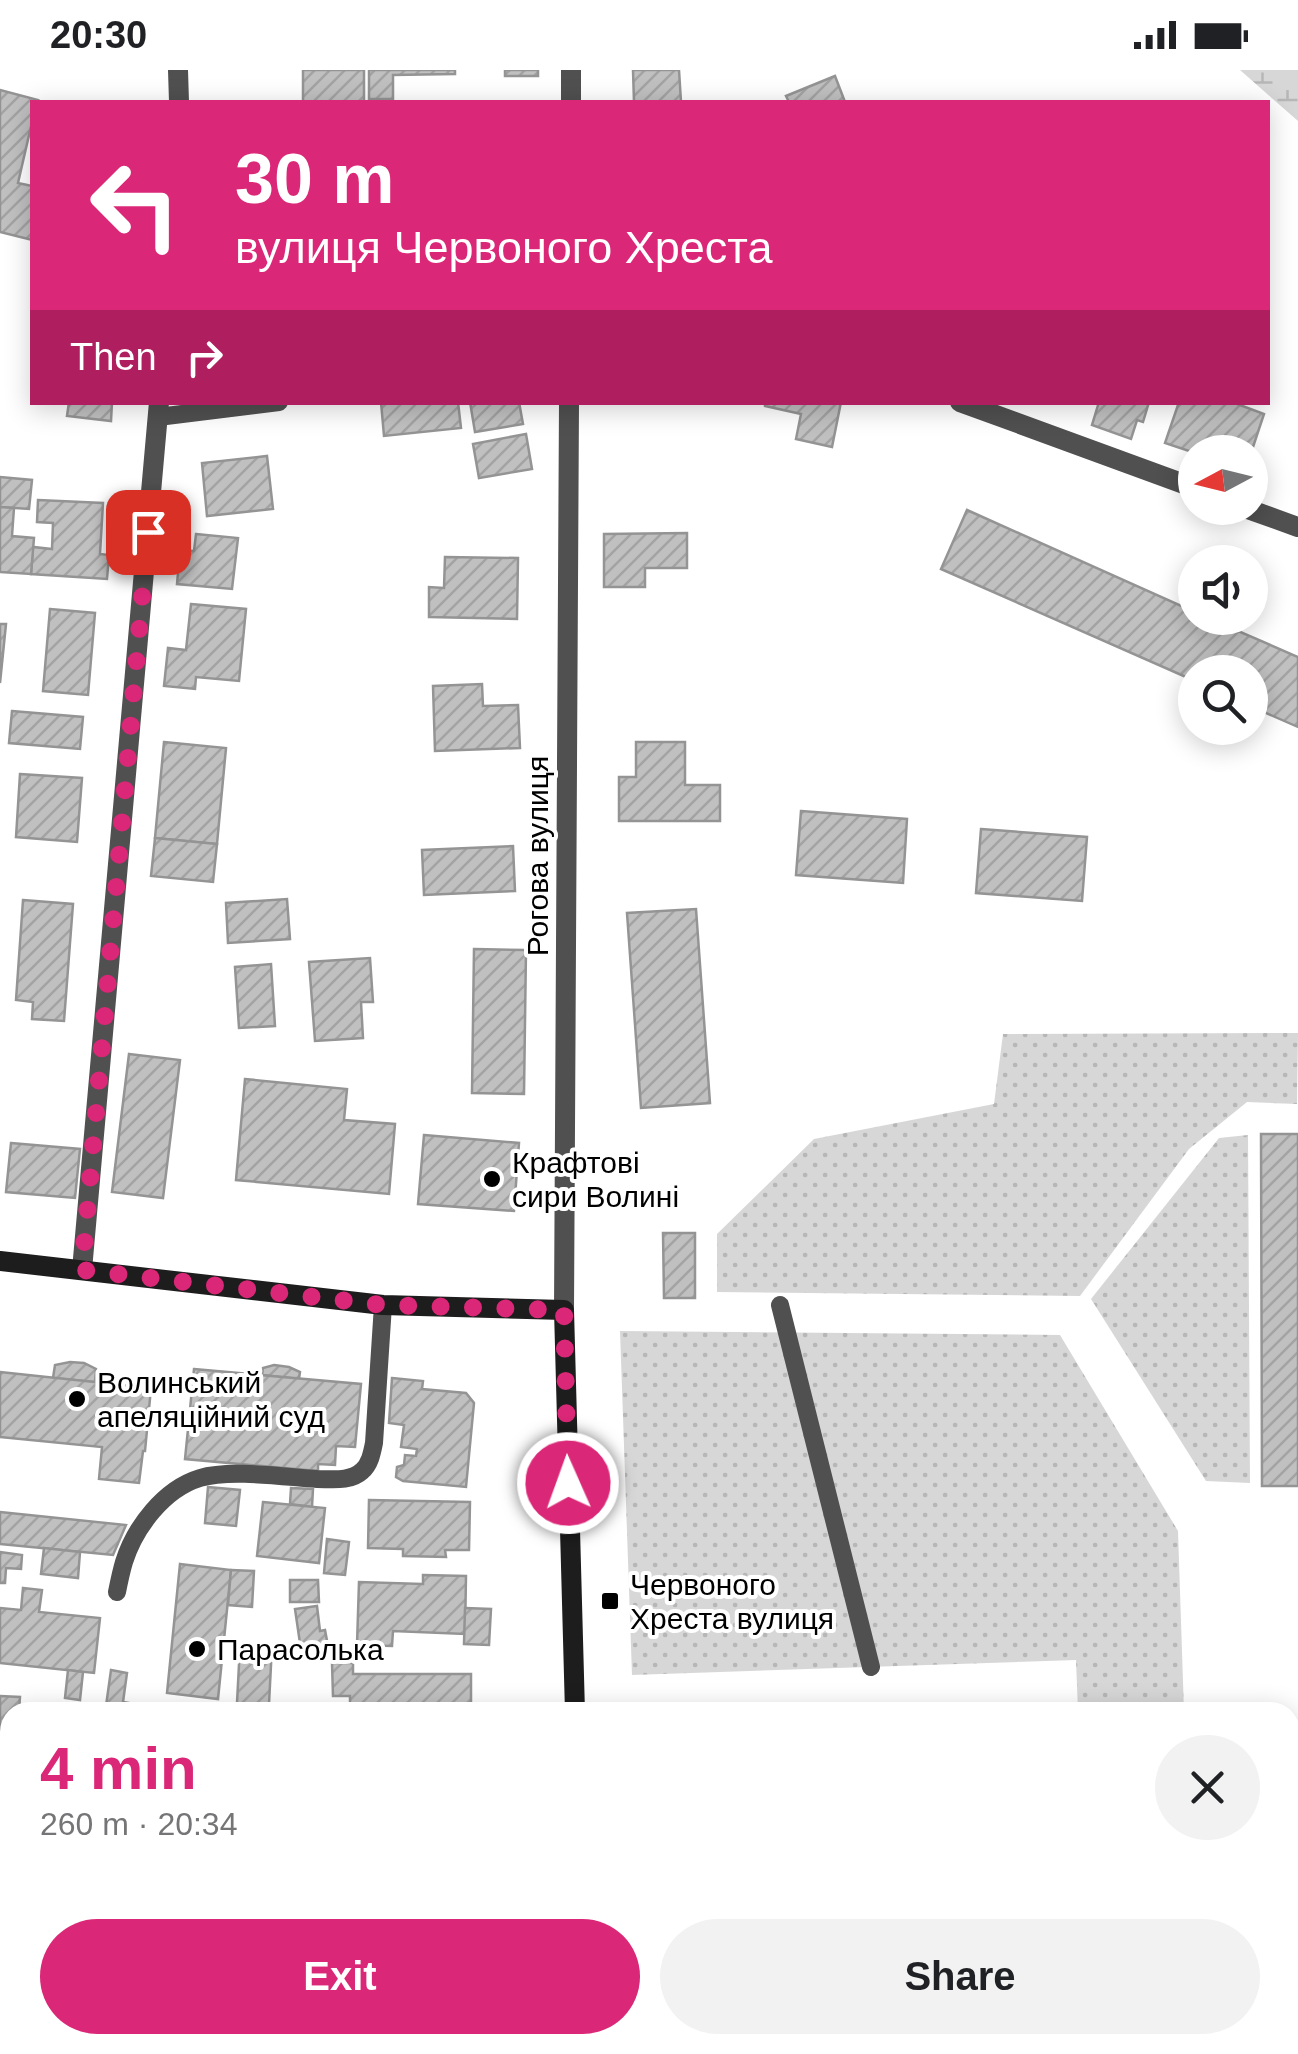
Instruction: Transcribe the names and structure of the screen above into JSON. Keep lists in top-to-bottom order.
{
  "streets": {
    "street": ["Рогова вулиця"]
  },
  "places": {
    "other": ["Крафтові сири Волині", "Волинський апеляційний суд", "Парасолька"],
    "transit": ["Червоного Хреста вулиця"]
  },
  "north": "left",
  "page": {
    "status": "20:30",
    "turn": ["30 m", "вулиця Червоного Хреста"],
    "then": "Then",
    "heading": ["4 min", "260 m · 20:34"],
    "buttons": ["Exit", "Share"]
  }
}
